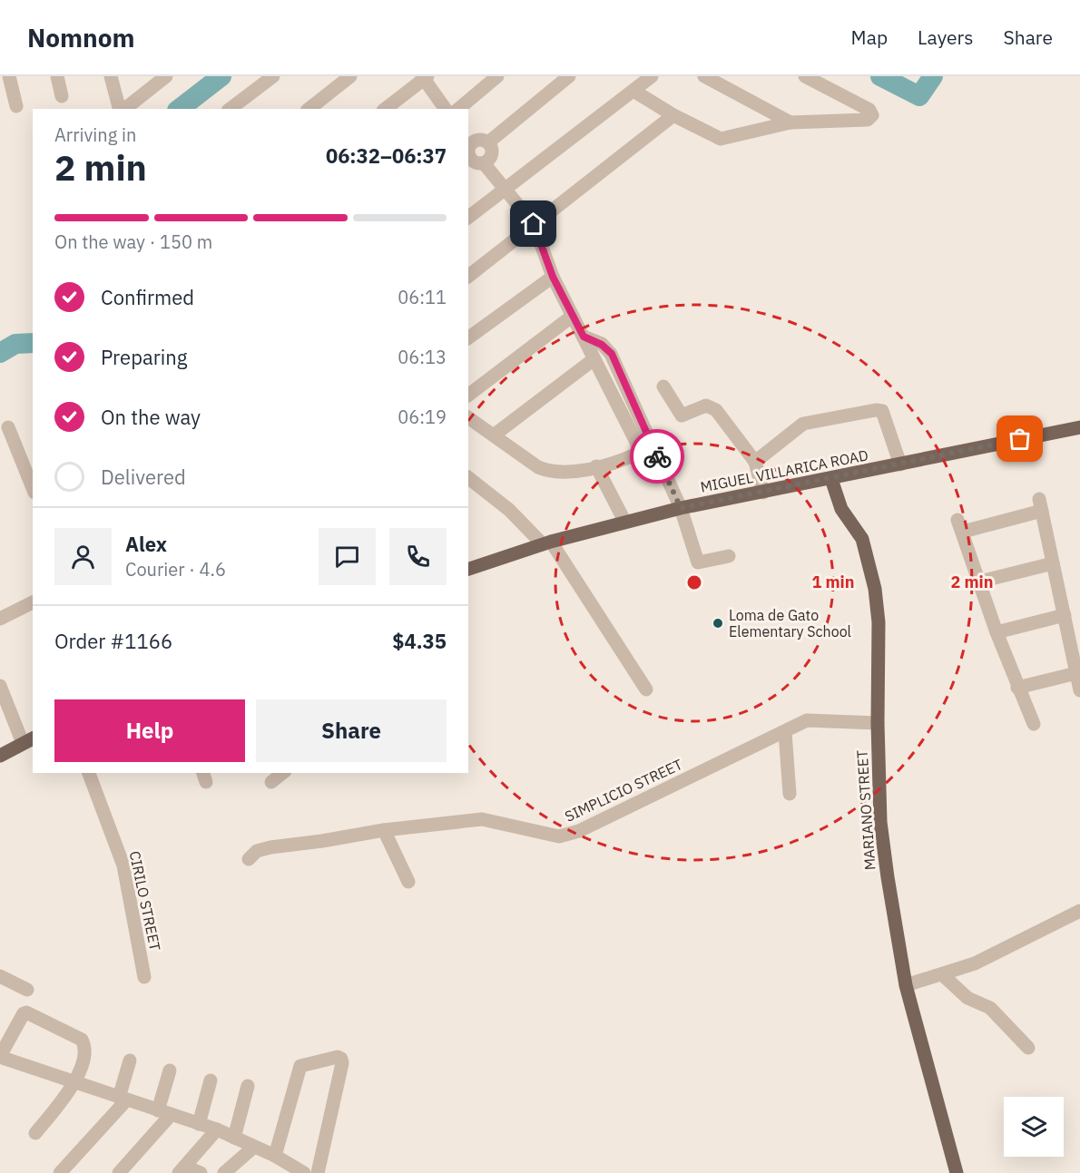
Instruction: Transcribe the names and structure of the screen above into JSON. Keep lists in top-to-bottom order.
{
  "streets": {
    "main road": ["MIGUEL VILLARICA ROAD", "MARIANO STREET"],
    "street": ["SIMPLICIO STREET", "CIRILO STREET"]
  },
  "crossings": [
    ["MIGUEL VILLARICA ROAD", "MARIANO STREET"],
    ["SIMPLICIO STREET", "MARIANO STREET"]
  ],
  "places": ["Loma de Gato Elementary School"],
  "page": {
    "header": "Nomnom",
    "nav": ["Map", "Layers", "Share"],
    "heading": ["2 min", "Arriving in", "06:32–06:37"],
    "panel": [
      "Alex",
      "Courier · 4.6",
      "Order #1166",
      "$4.35"
    ],
    "bar": "On the way · 150 m",
    "list": [
      ["Confirmed", "06:11"],
      ["Preparing", "06:13"],
      ["On the way", "06:19"],
      "Delivered"
    ],
    "buttons": ["Help", "Share"]
  },
  "rings": ["1 min", "2 min"]
}
